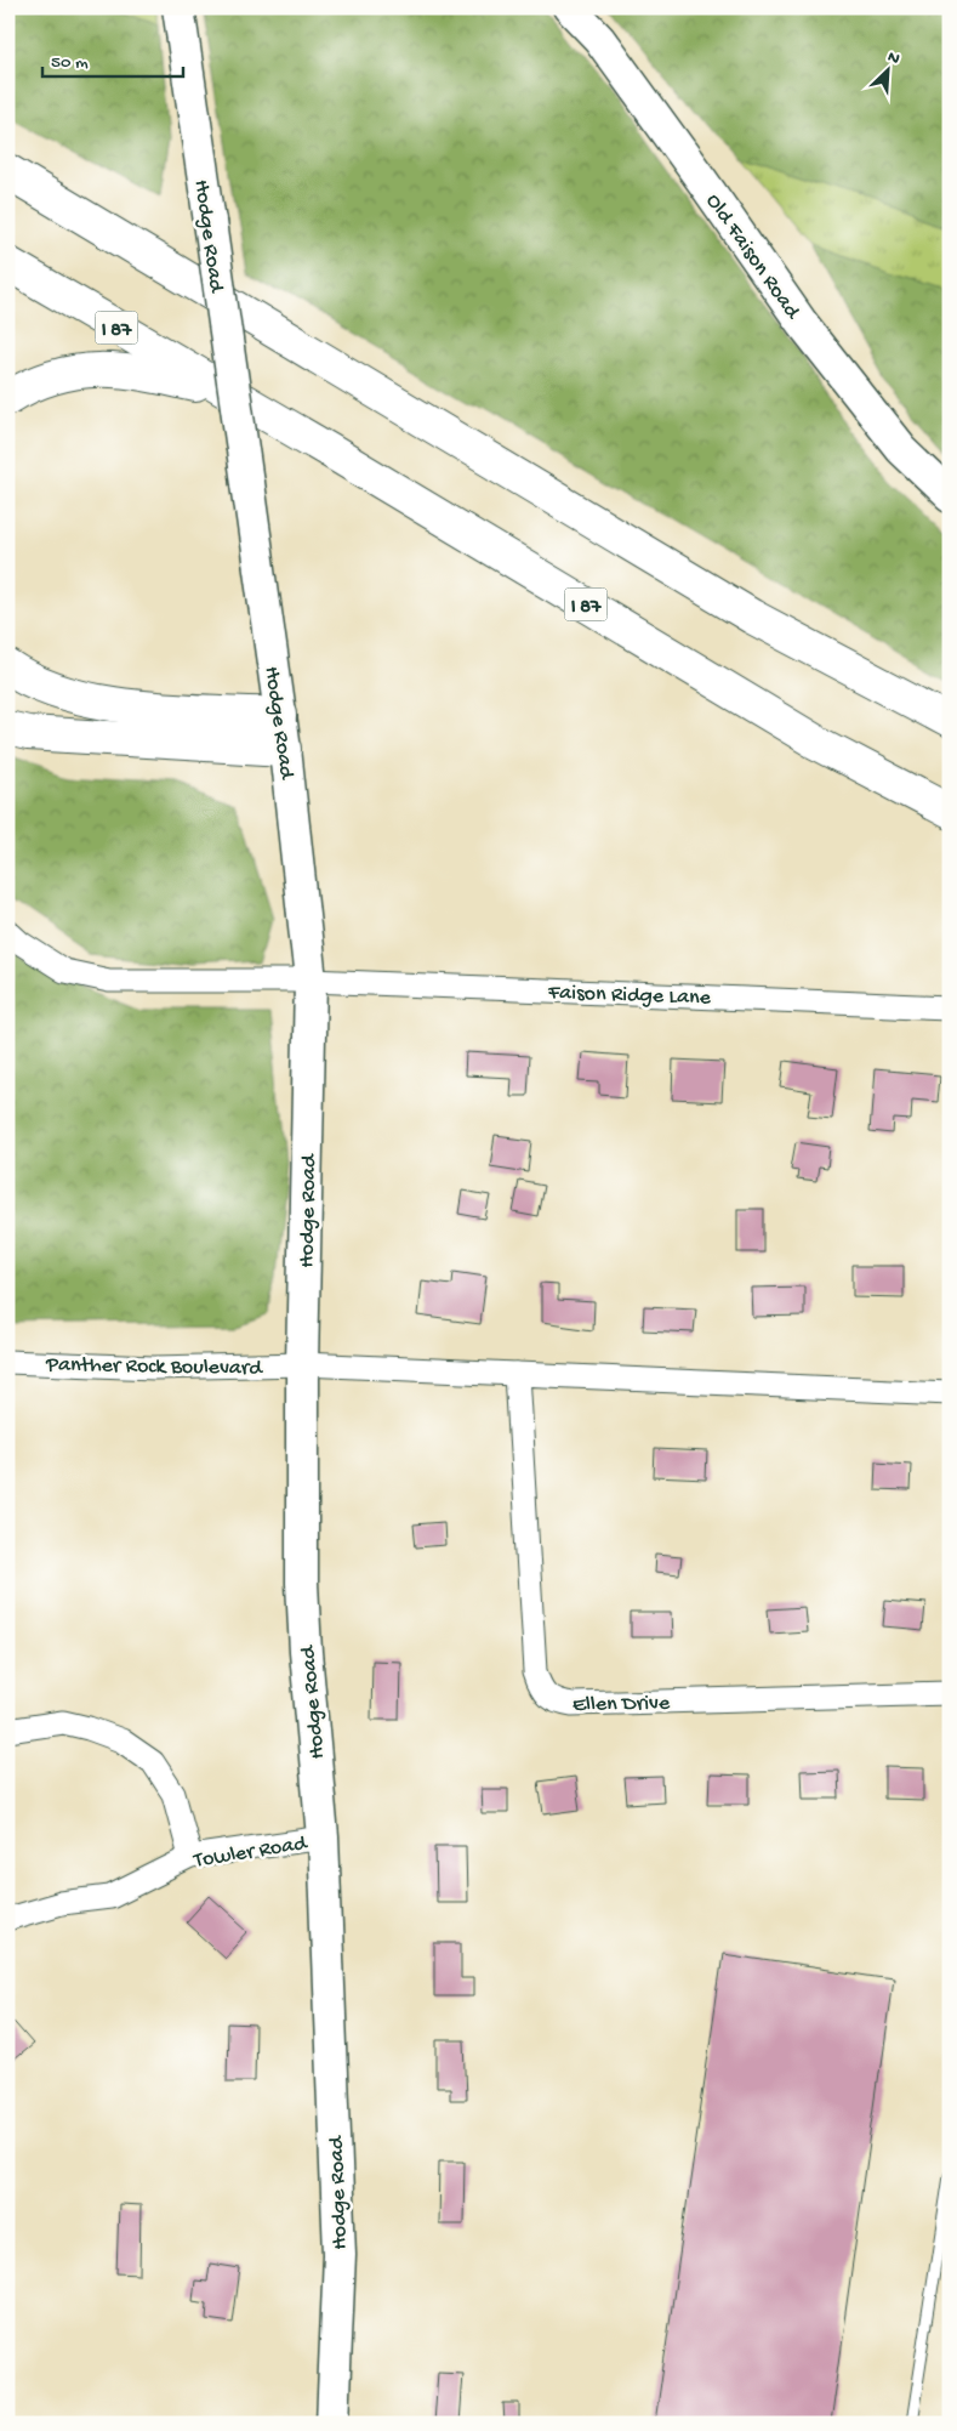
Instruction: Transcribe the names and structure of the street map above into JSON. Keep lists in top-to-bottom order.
{
  "streets": {
    "highway": ["I 87"],
    "main road": ["Hodge Road", "Old Faison Road"],
    "street": [
      "Faison Ridge Lane",
      "Panther Rock Boulevard",
      "Ellen Drive",
      "Towler Road"
    ]
  },
  "crossings": [
    ["Hodge Road", "Faison Ridge Lane"],
    ["Hodge Road", "Panther Rock Boulevard"],
    ["Hodge Road", "Towler Road"]
  ],
  "scale_bar": "50 m",
  "north": "top right"
}
